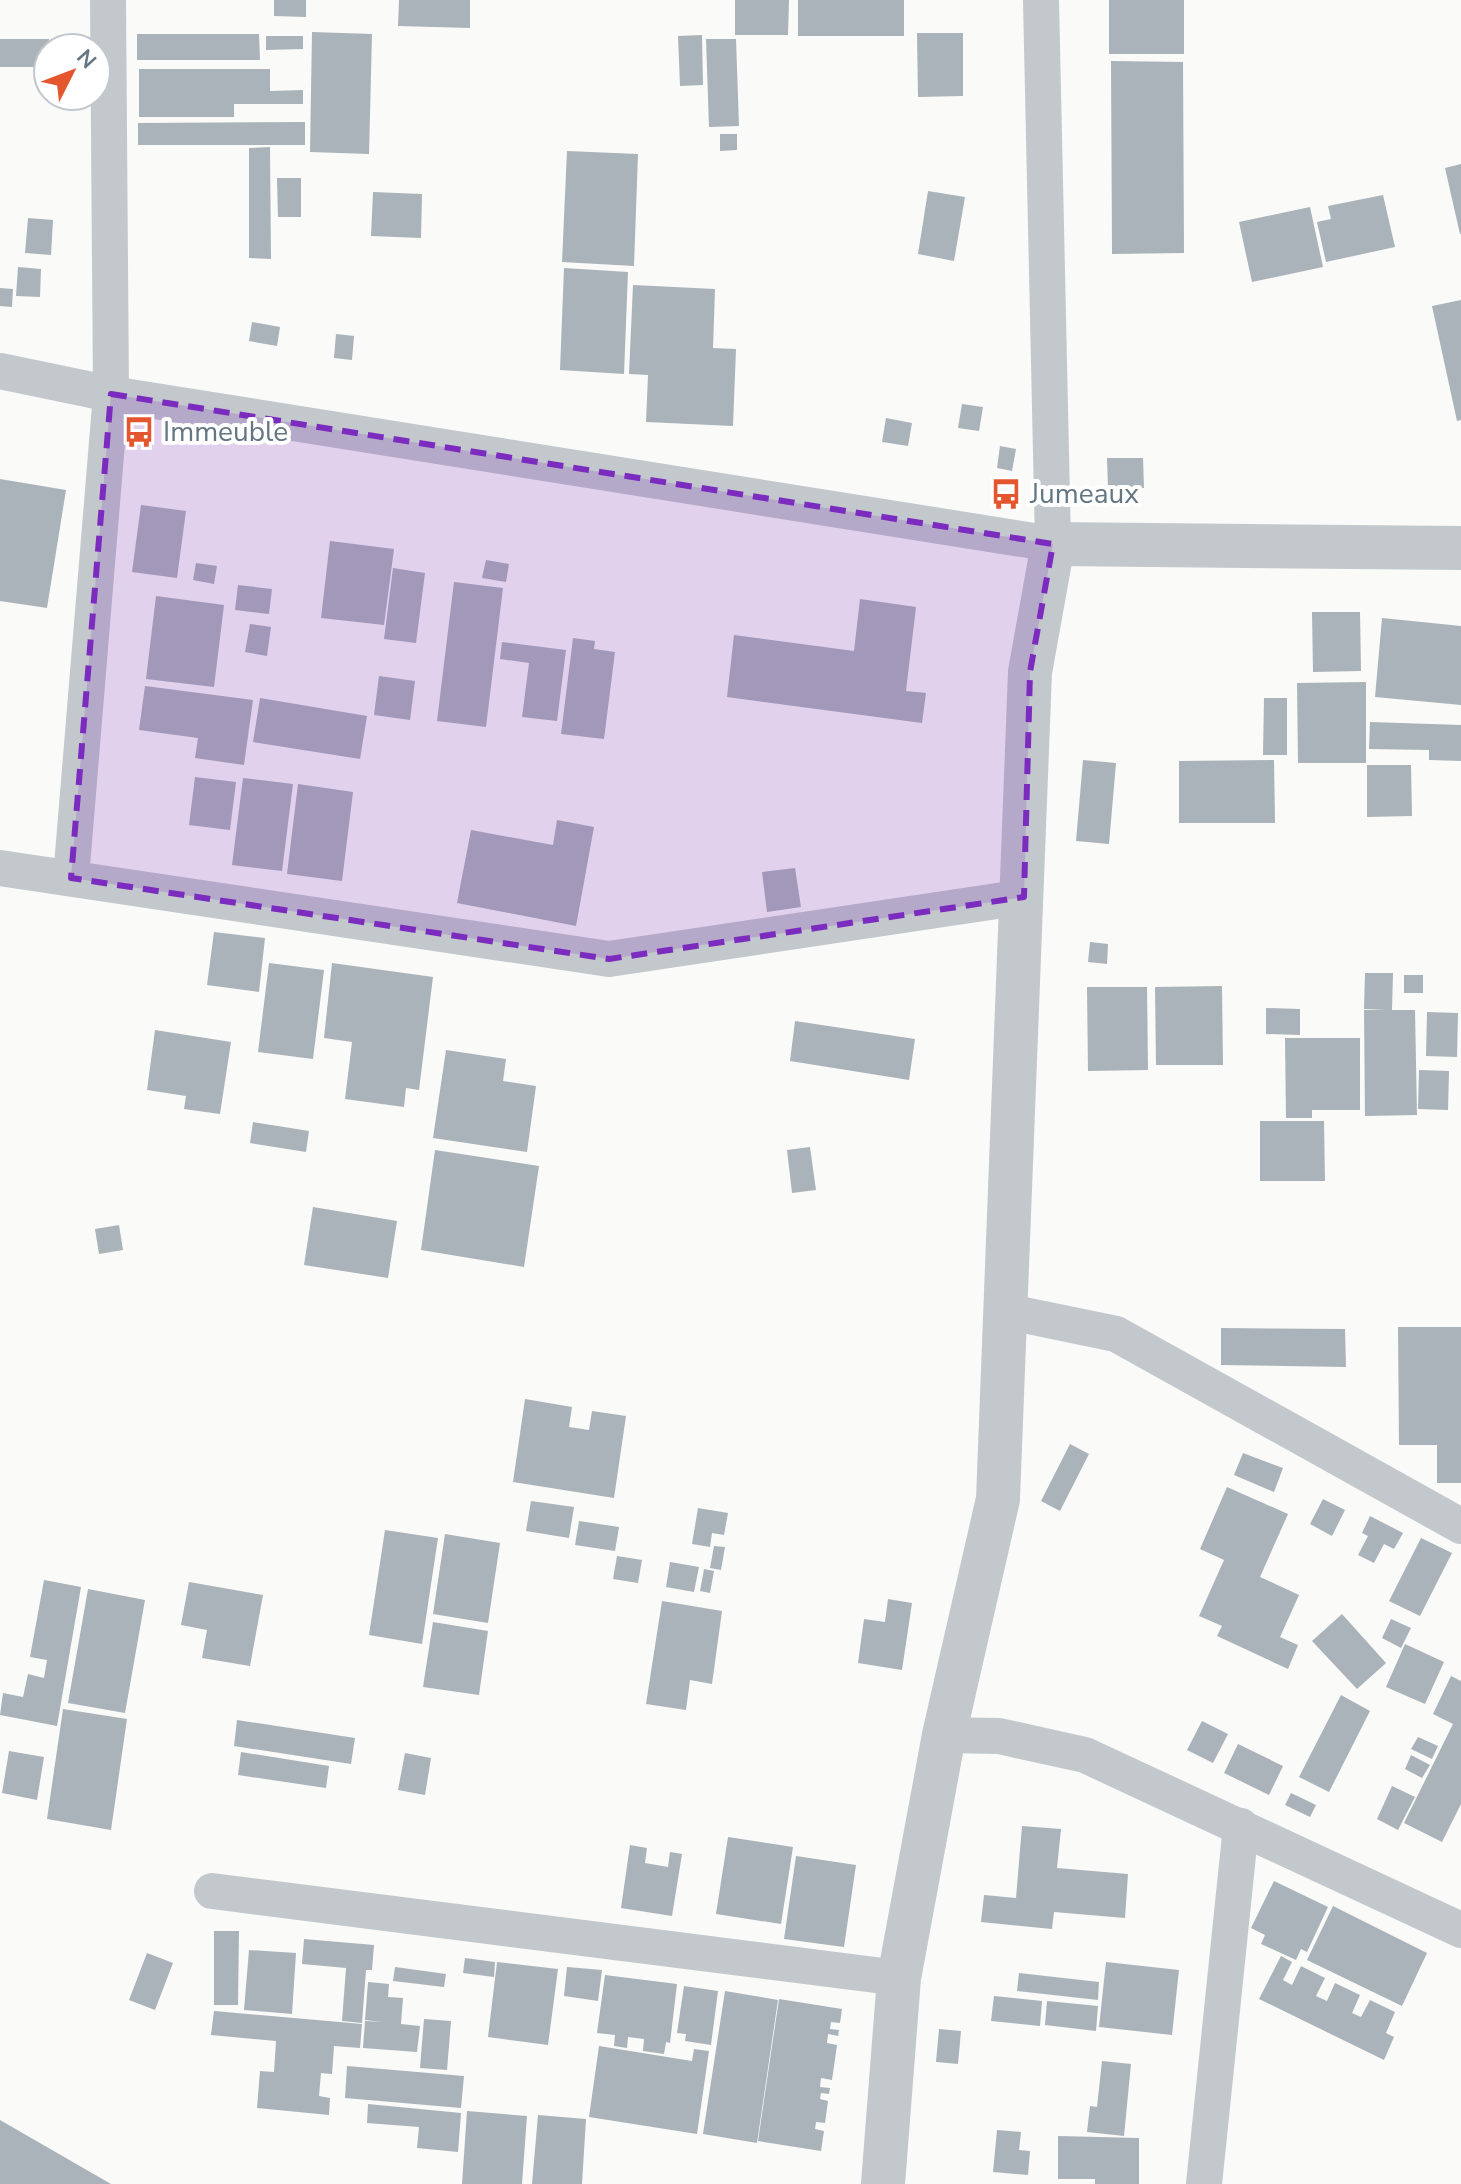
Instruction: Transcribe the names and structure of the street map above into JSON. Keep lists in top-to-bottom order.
{
  "places": {
    "bus stop": ["Immeuble", "Jumeaux"]
  },
  "north": "top right"
}
